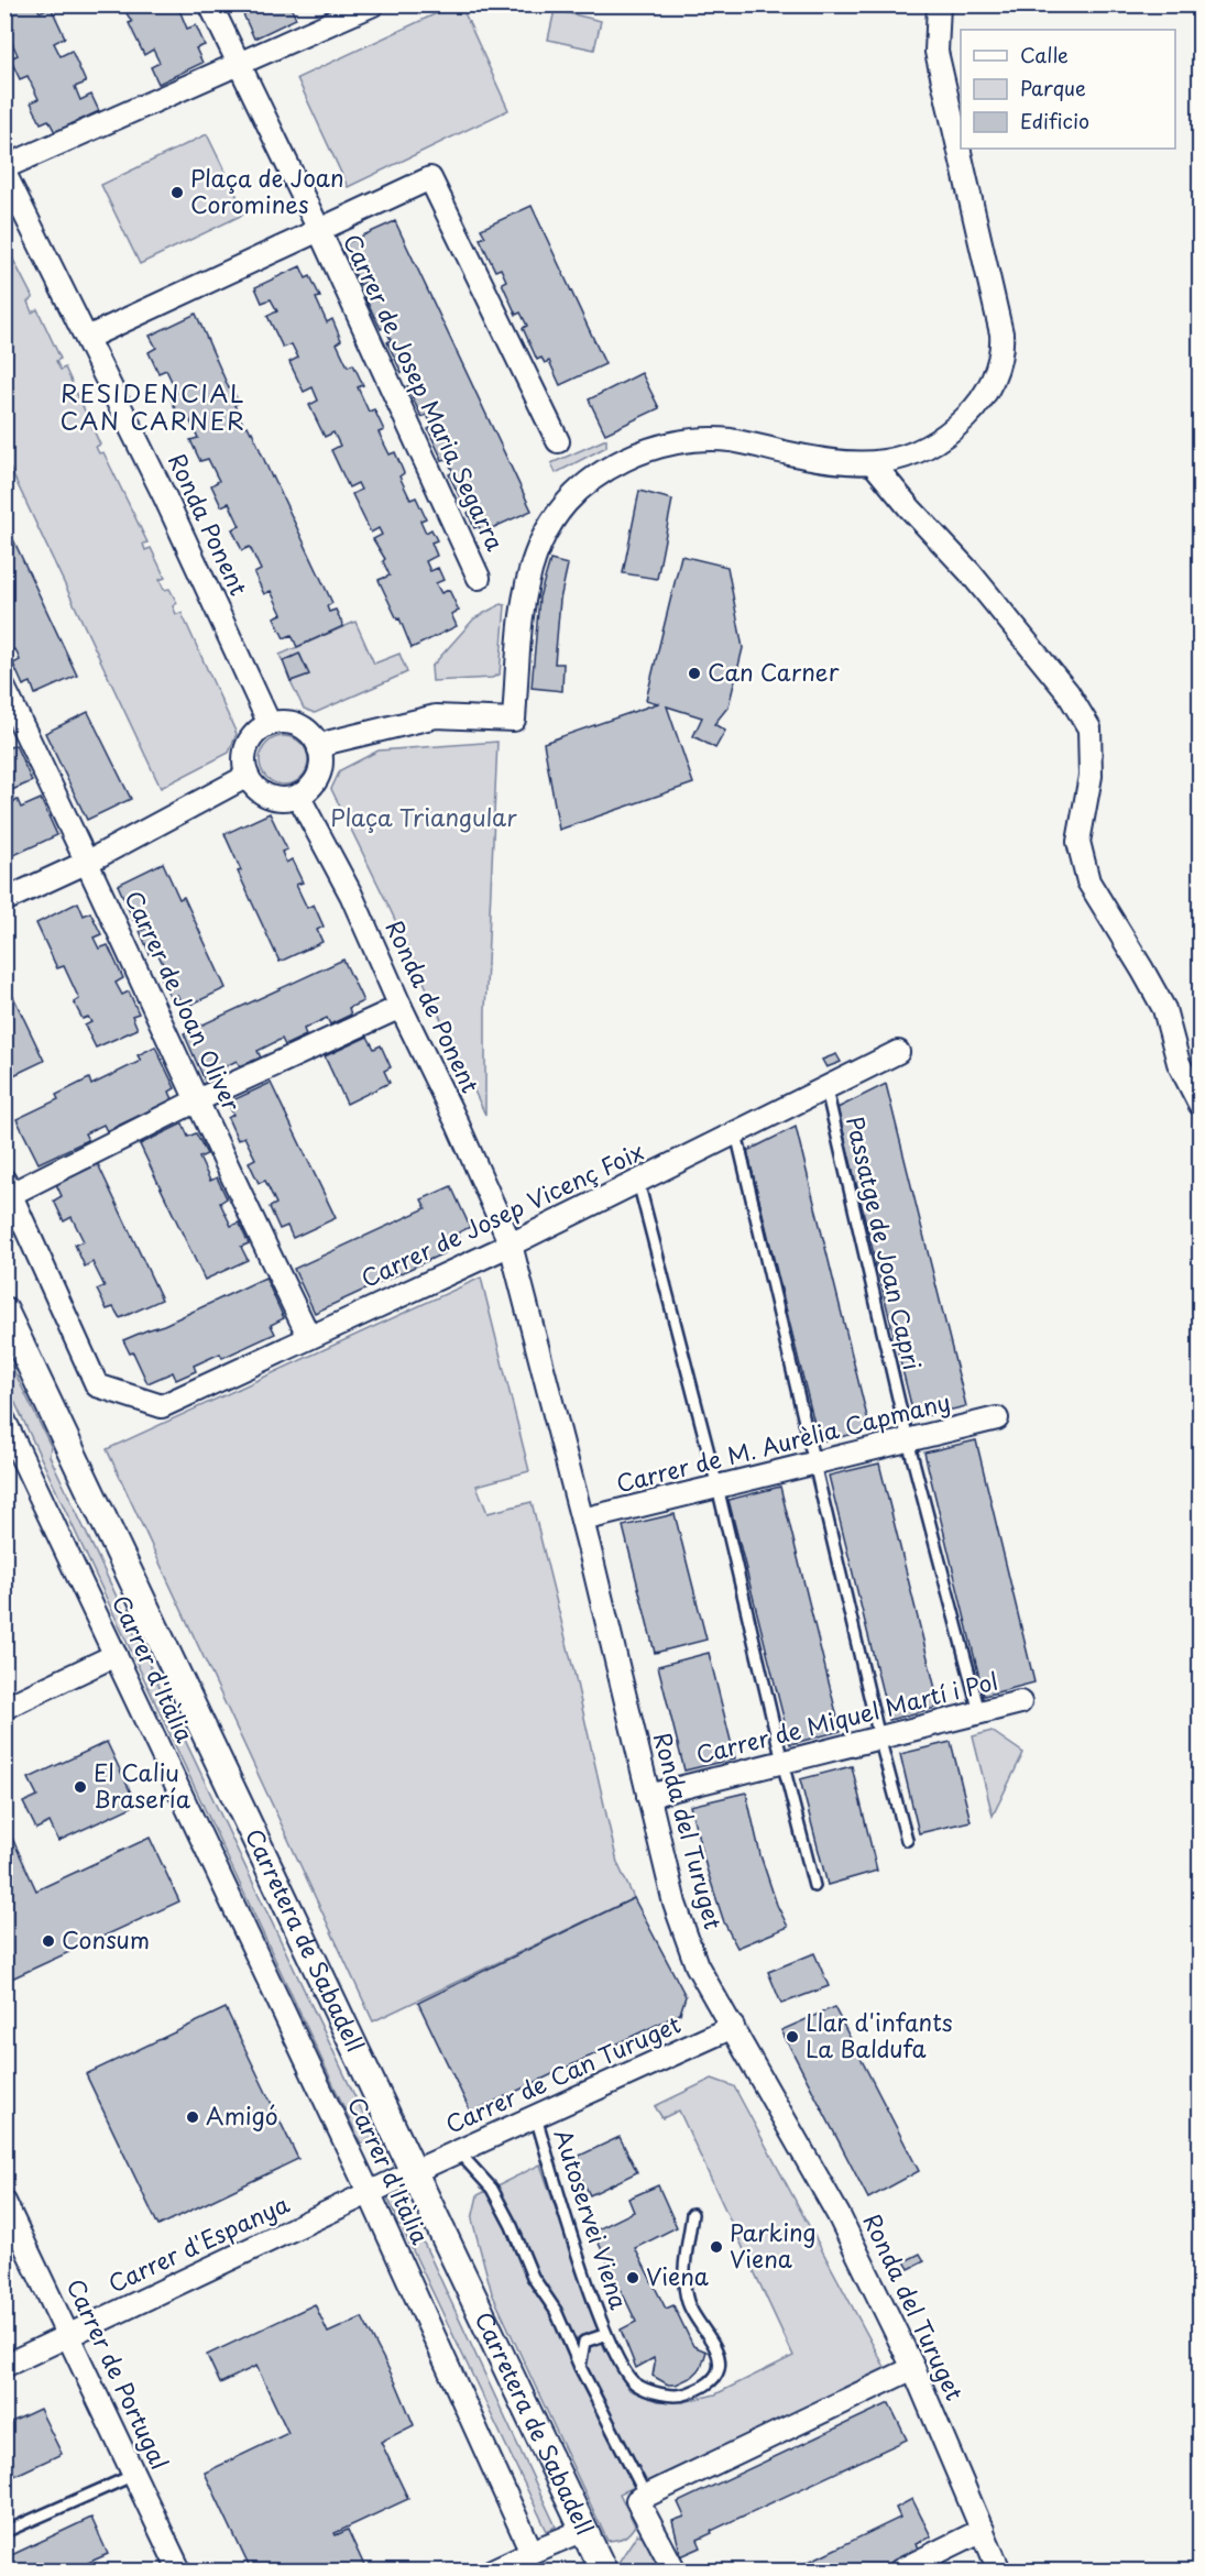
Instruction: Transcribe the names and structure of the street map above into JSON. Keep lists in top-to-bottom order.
{
  "streets": {
    "street": [
      "Carrer de Josep Maria Segarra",
      "Ronda Ponent",
      "Carrer de Joan Oliver",
      "Ronda de Ponent",
      "Carrer de Josep Vicenç Foix",
      "Carrer de M. Aurèlia Capmany",
      "Carrer d'Itàlia",
      "Carrer de Miquel Martí i Pol",
      "Ronda del Turuget",
      "Carretera de Sabadell",
      "Carrer de Can Turuget",
      "Carrer d'Espanya",
      "Carrer de Portugal"
    ],
    "lane": ["Passatge de Joan Capri", "Autoservei Viena"]
  },
  "crossings": [
    ["Ronda Ponent", "Ronda de Ponent"],
    ["Carrer de Joan Oliver", "Carrer de Josep Vicenç Foix"],
    ["Ronda de Ponent", "Carrer de Josep Vicenç Foix"],
    ["Ronda de Ponent", "Ronda del Turuget"],
    ["Carrer de Josep Vicenç Foix", "Passatge de Joan Capri"],
    ["Carrer de Josep Vicenç Foix", "Ronda del Turuget"],
    ["Passatge de Joan Capri", "Carrer de M. Aurèlia Capmany"],
    ["Passatge de Joan Capri", "Carrer de Miquel Martí i Pol"],
    ["Carrer de M. Aurèlia Capmany", "Ronda del Turuget"],
    ["Carrer d'Itàlia", "Carrer d'Espanya"],
    ["Carrer de Miquel Martí i Pol", "Ronda del Turuget"],
    ["Ronda del Turuget", "Carrer de Can Turuget"],
    ["Carretera de Sabadell", "Carrer de Can Turuget"],
    ["Carretera de Sabadell", "Carrer d'Espanya"],
    ["Carrer de Can Turuget", "Autoservei Viena"],
    ["Carrer de Can Turuget", "Carrer d'Espanya"],
    ["Carrer d'Espanya", "Carrer de Portugal"]
  ],
  "districts": ["RESIDENCIAL CAN CARNER"],
  "parks": ["Plaça Triangular"],
  "places": [
    "Plaça de Joan Coromines",
    "Can Carner",
    "El Caliu Brasería",
    "Consum",
    "Llar d'infants La Baldufa",
    "Amigó",
    "Parking Viena",
    "Viena"
  ],
  "legend": ["Calle", "Parque", "Edificio"]
}
